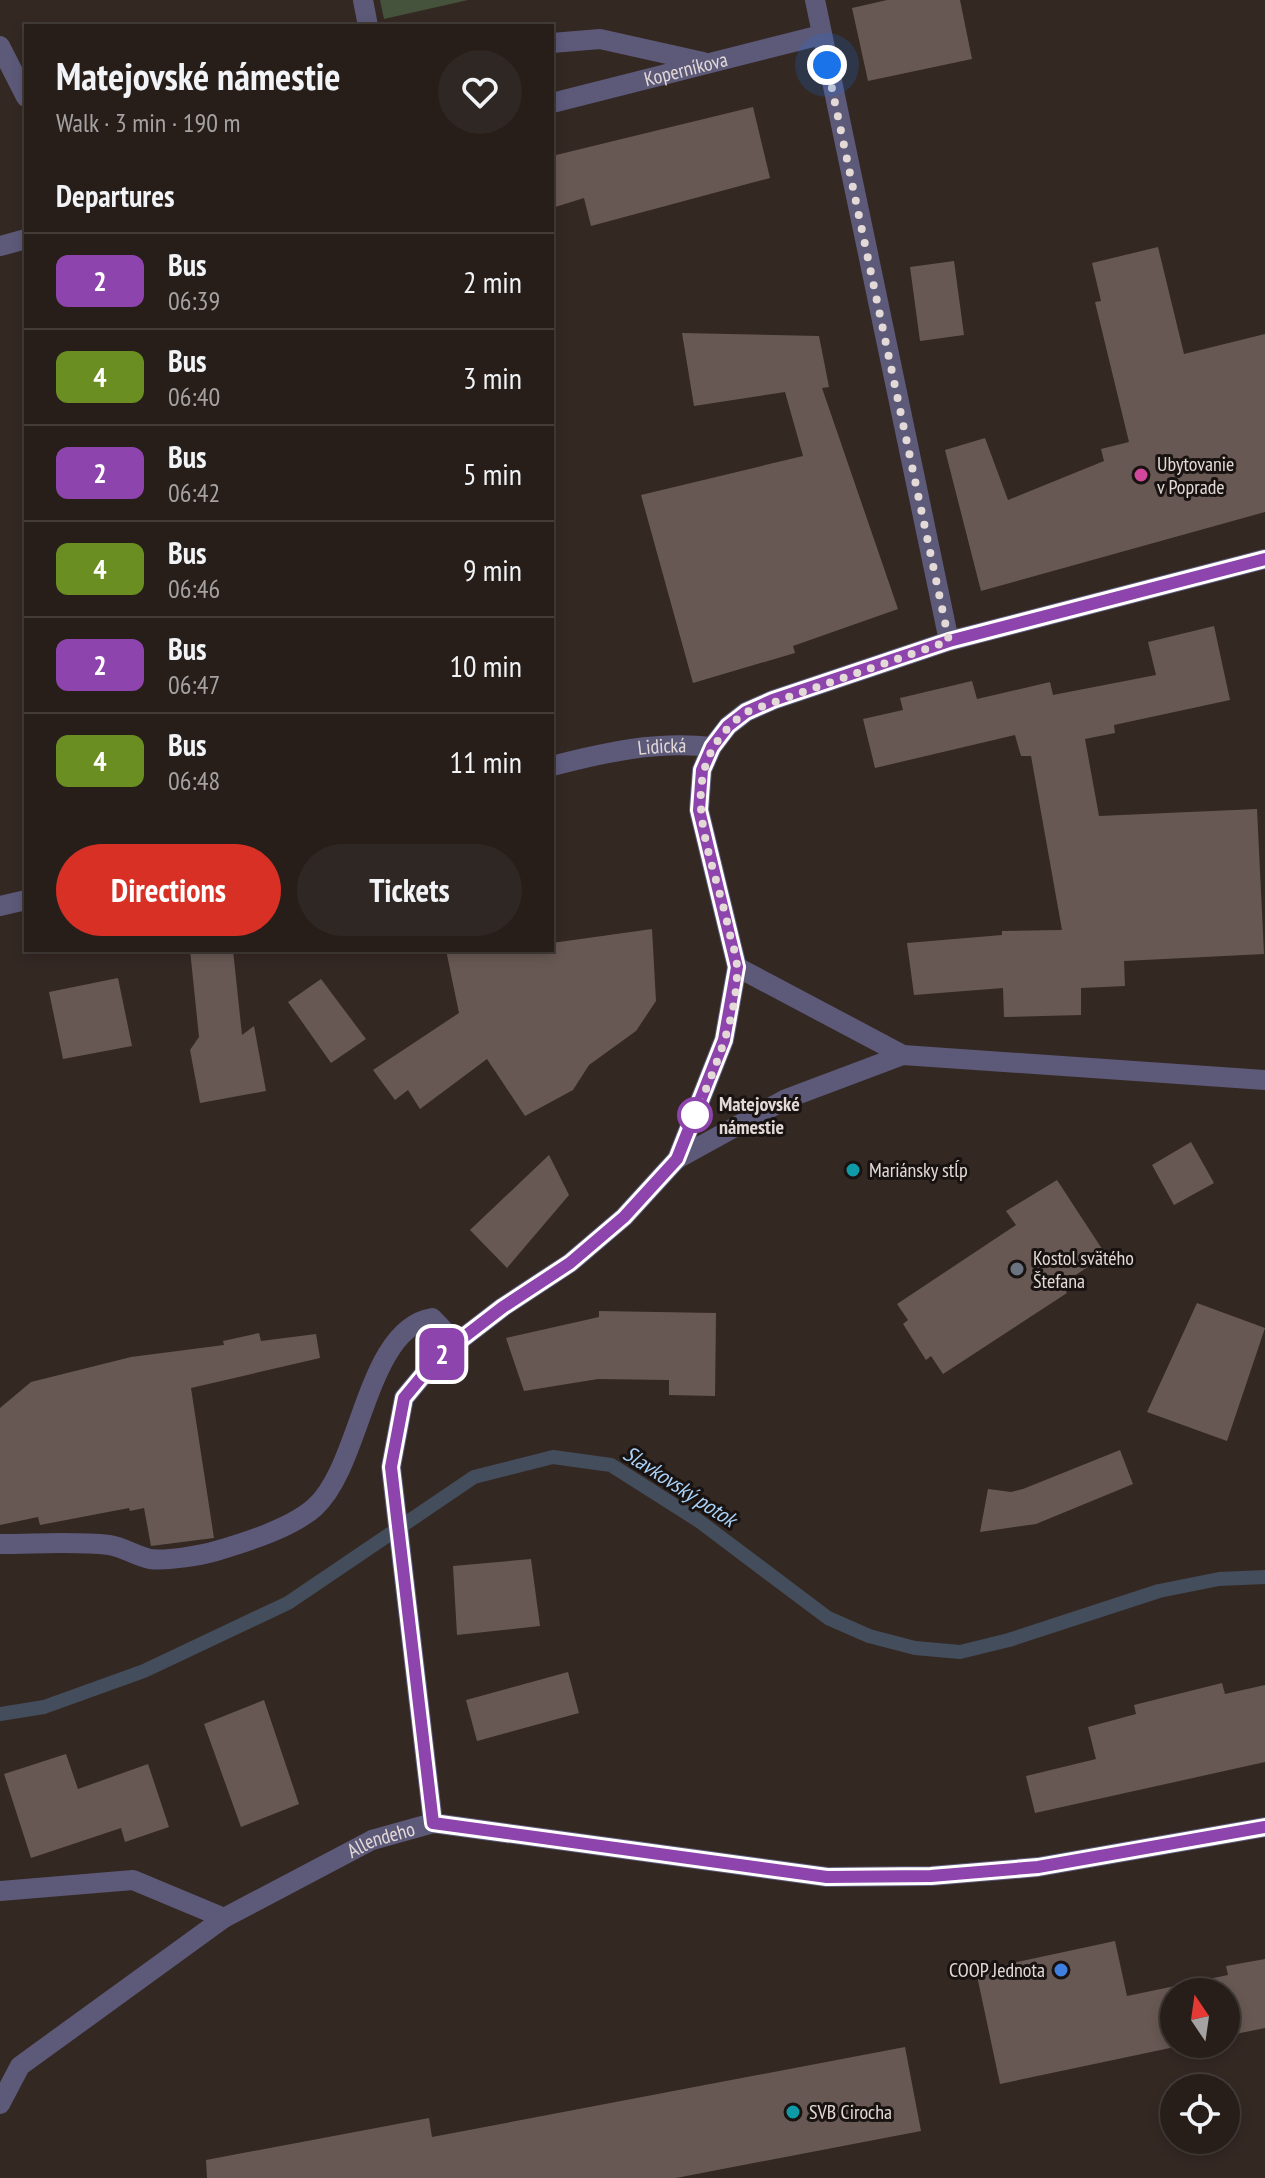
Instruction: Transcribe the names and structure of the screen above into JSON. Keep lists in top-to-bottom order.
{
  "streets": {
    "street": ["Koperníkova", "Lidická", "Allendeho"]
  },
  "water": ["Slavkovský potok"],
  "places": [
    "Ubytovanie v Poprade",
    "Matejovské námestie",
    "Mariánsky stĺp",
    "Kostol svätého Štefana",
    "COOP Jednota",
    "SVB Cirocha"
  ],
  "lines": ["bus line 2"],
  "north": "top",
  "page": {
    "on_map": "2",
    "heading": [
      ["Matejovské námestie", "Walk · 3 min · 190 m"],
      "Departures"
    ],
    "list": [
      {
        "mark": "2",
        "name": "Bus",
        "note": "06:39",
        "value": "2 min"
      },
      {
        "mark": "4",
        "name": "Bus",
        "note": "06:40",
        "value": "3 min"
      },
      {
        "mark": "2",
        "name": "Bus",
        "note": "06:42",
        "value": "5 min"
      },
      {
        "mark": "4",
        "name": "Bus",
        "note": "06:46",
        "value": "9 min"
      },
      {
        "mark": "2",
        "name": "Bus",
        "note": "06:47",
        "value": "10 min"
      },
      {
        "mark": "4",
        "name": "Bus",
        "note": "06:48",
        "value": "11 min"
      }
    ],
    "buttons": ["Directions", "Tickets"]
  }
}
